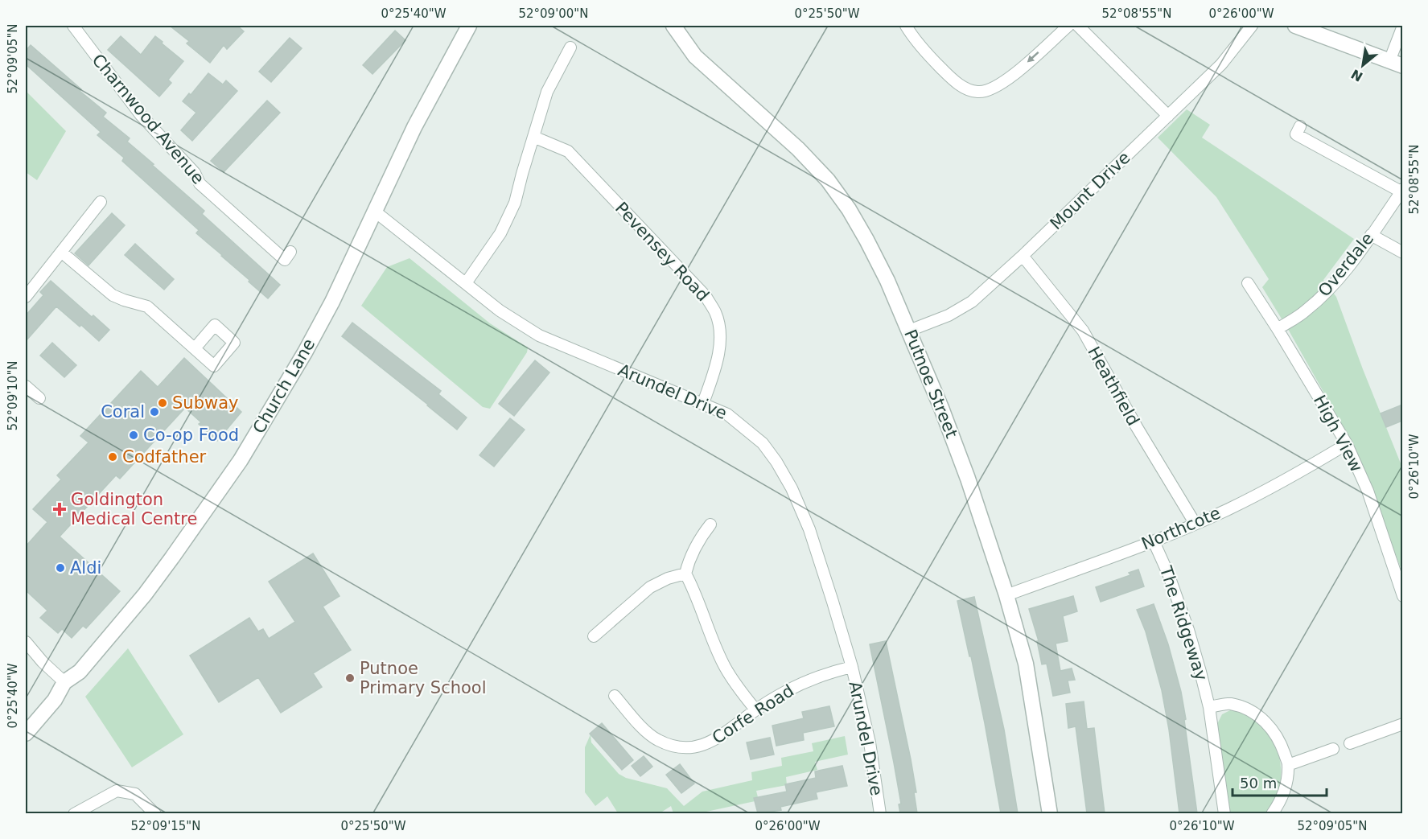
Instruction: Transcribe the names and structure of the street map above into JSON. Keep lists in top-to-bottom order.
{
  "streets": {
    "street": [
      "Charnwood Avenue",
      "Mount Drive",
      "Pevensey Road",
      "Overdale",
      "Putnoe Street",
      "Church Lane",
      "Heathfield",
      "Arundel Drive",
      "High View",
      "Northcote",
      "The Ridgeway",
      "Corfe Road"
    ]
  },
  "crossings": [
    ["Mount Drive", "Putnoe Street"],
    ["Mount Drive", "Heathfield"],
    ["Pevensey Road", "Arundel Drive"],
    ["Overdale", "High View"],
    ["Putnoe Street", "Northcote"],
    ["Church Lane", "Arundel Drive"],
    ["Heathfield", "Northcote"],
    ["Arundel Drive", "Corfe Road"],
    ["High View", "Northcote"],
    ["Northcote", "The Ridgeway"]
  ],
  "places": {
    "other": [
      "Subway",
      "Coral",
      "Co-op Food",
      "Codfather",
      "Aldi",
      "Putnoe Primary School"
    ],
    "health": ["Goldington Medical Centre"]
  },
  "scale_bar": "50 m",
  "north": "bottom left",
  "coordinates": [
    "0°25'40\"W",
    "52°09'00\"N",
    "0°25'50\"W",
    "52°08'55\"N",
    "0°26'00\"W",
    "52°09'05\"N",
    "52°09'10\"N",
    "0°26'10\"W",
    "52°09'15\"N"
  ]
}
